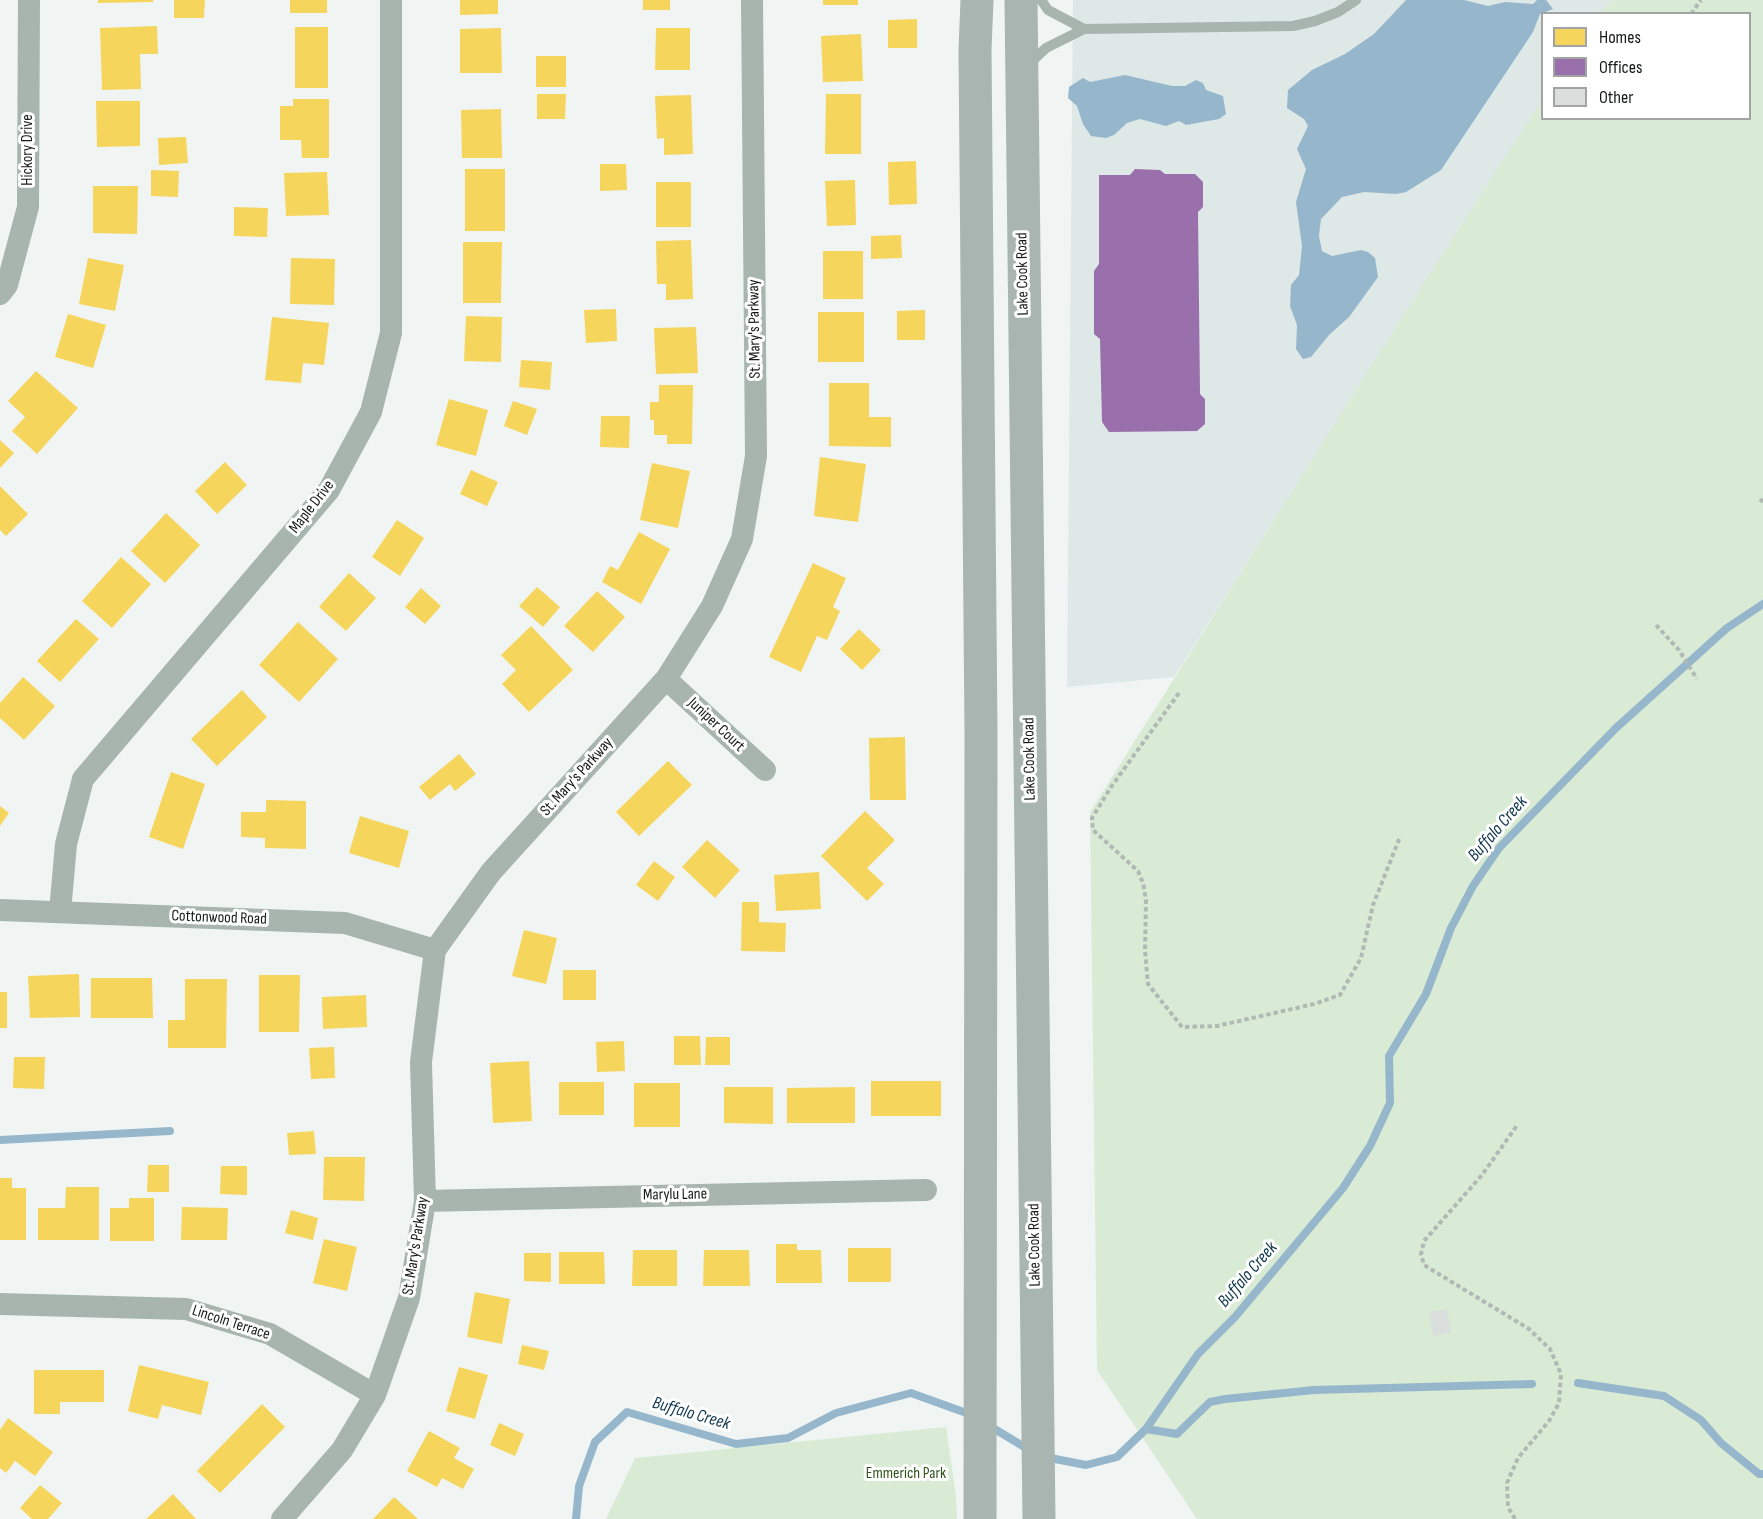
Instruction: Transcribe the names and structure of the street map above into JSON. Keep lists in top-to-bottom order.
{
  "streets": {
    "main road": ["Lake Cook Road"],
    "street": [
      "Hickory Drive",
      "St. Mary's Parkway",
      "Maple Drive",
      "Juniper Court",
      "Cottonwood Road",
      "Marylu Lane",
      "Lincoln Terrace"
    ]
  },
  "crossings": [
    ["St. Mary's Parkway", "Juniper Court"],
    ["St. Mary's Parkway", "Cottonwood Road"],
    ["St. Mary's Parkway", "Marylu Lane"],
    ["St. Mary's Parkway", "Lincoln Terrace"],
    ["Maple Drive", "Cottonwood Road"]
  ],
  "water": ["Buffalo Creek"],
  "parks": ["Emmerich Park"],
  "legend": ["Homes", "Offices", "Other"]
}
